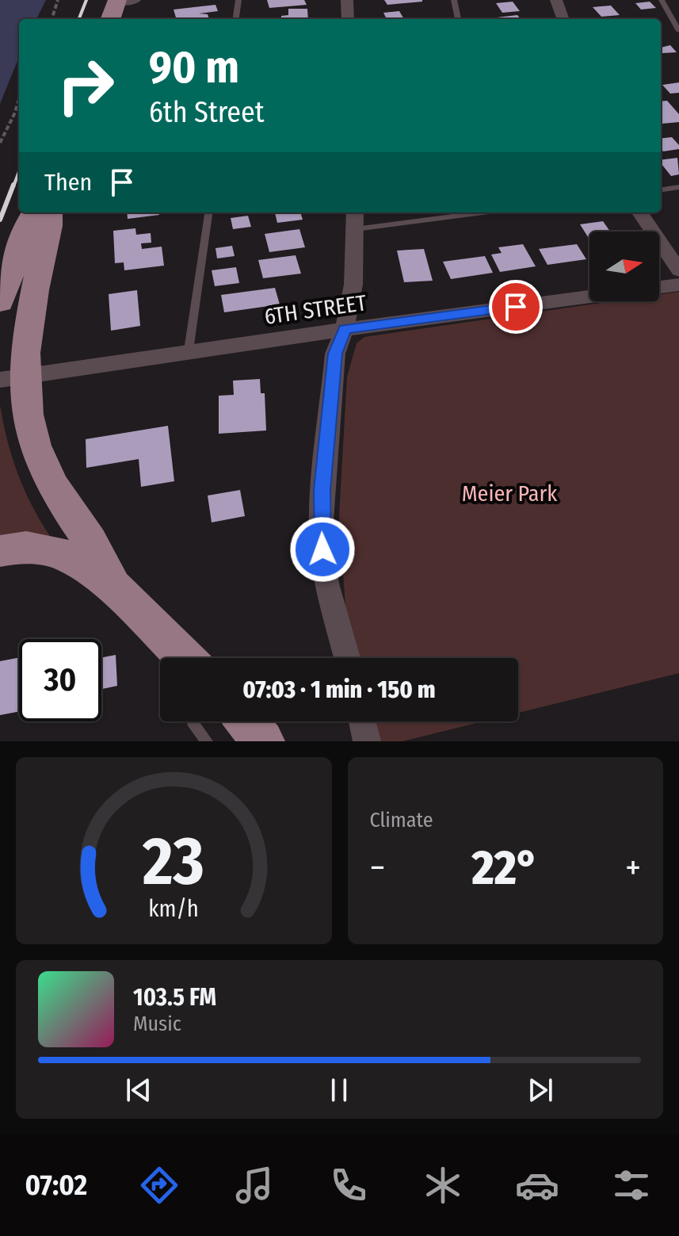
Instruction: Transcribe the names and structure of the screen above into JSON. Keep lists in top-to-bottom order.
{
  "streets": {
    "street": ["6TH STREET"]
  },
  "parks": ["Meier Park"],
  "north": "right",
  "page": {
    "turn": ["90 m", "6th Street"],
    "then": "Then",
    "limit": "30",
    "trip": "07:03 · 1 min · 150 m",
    "tile": "Climate",
    "heat": ["−", "22°", "+"],
    "song": ["103.5 FM", "Music"],
    "tabs": "07:02",
    "gauge": ["23", "km/h"]
  }
}
